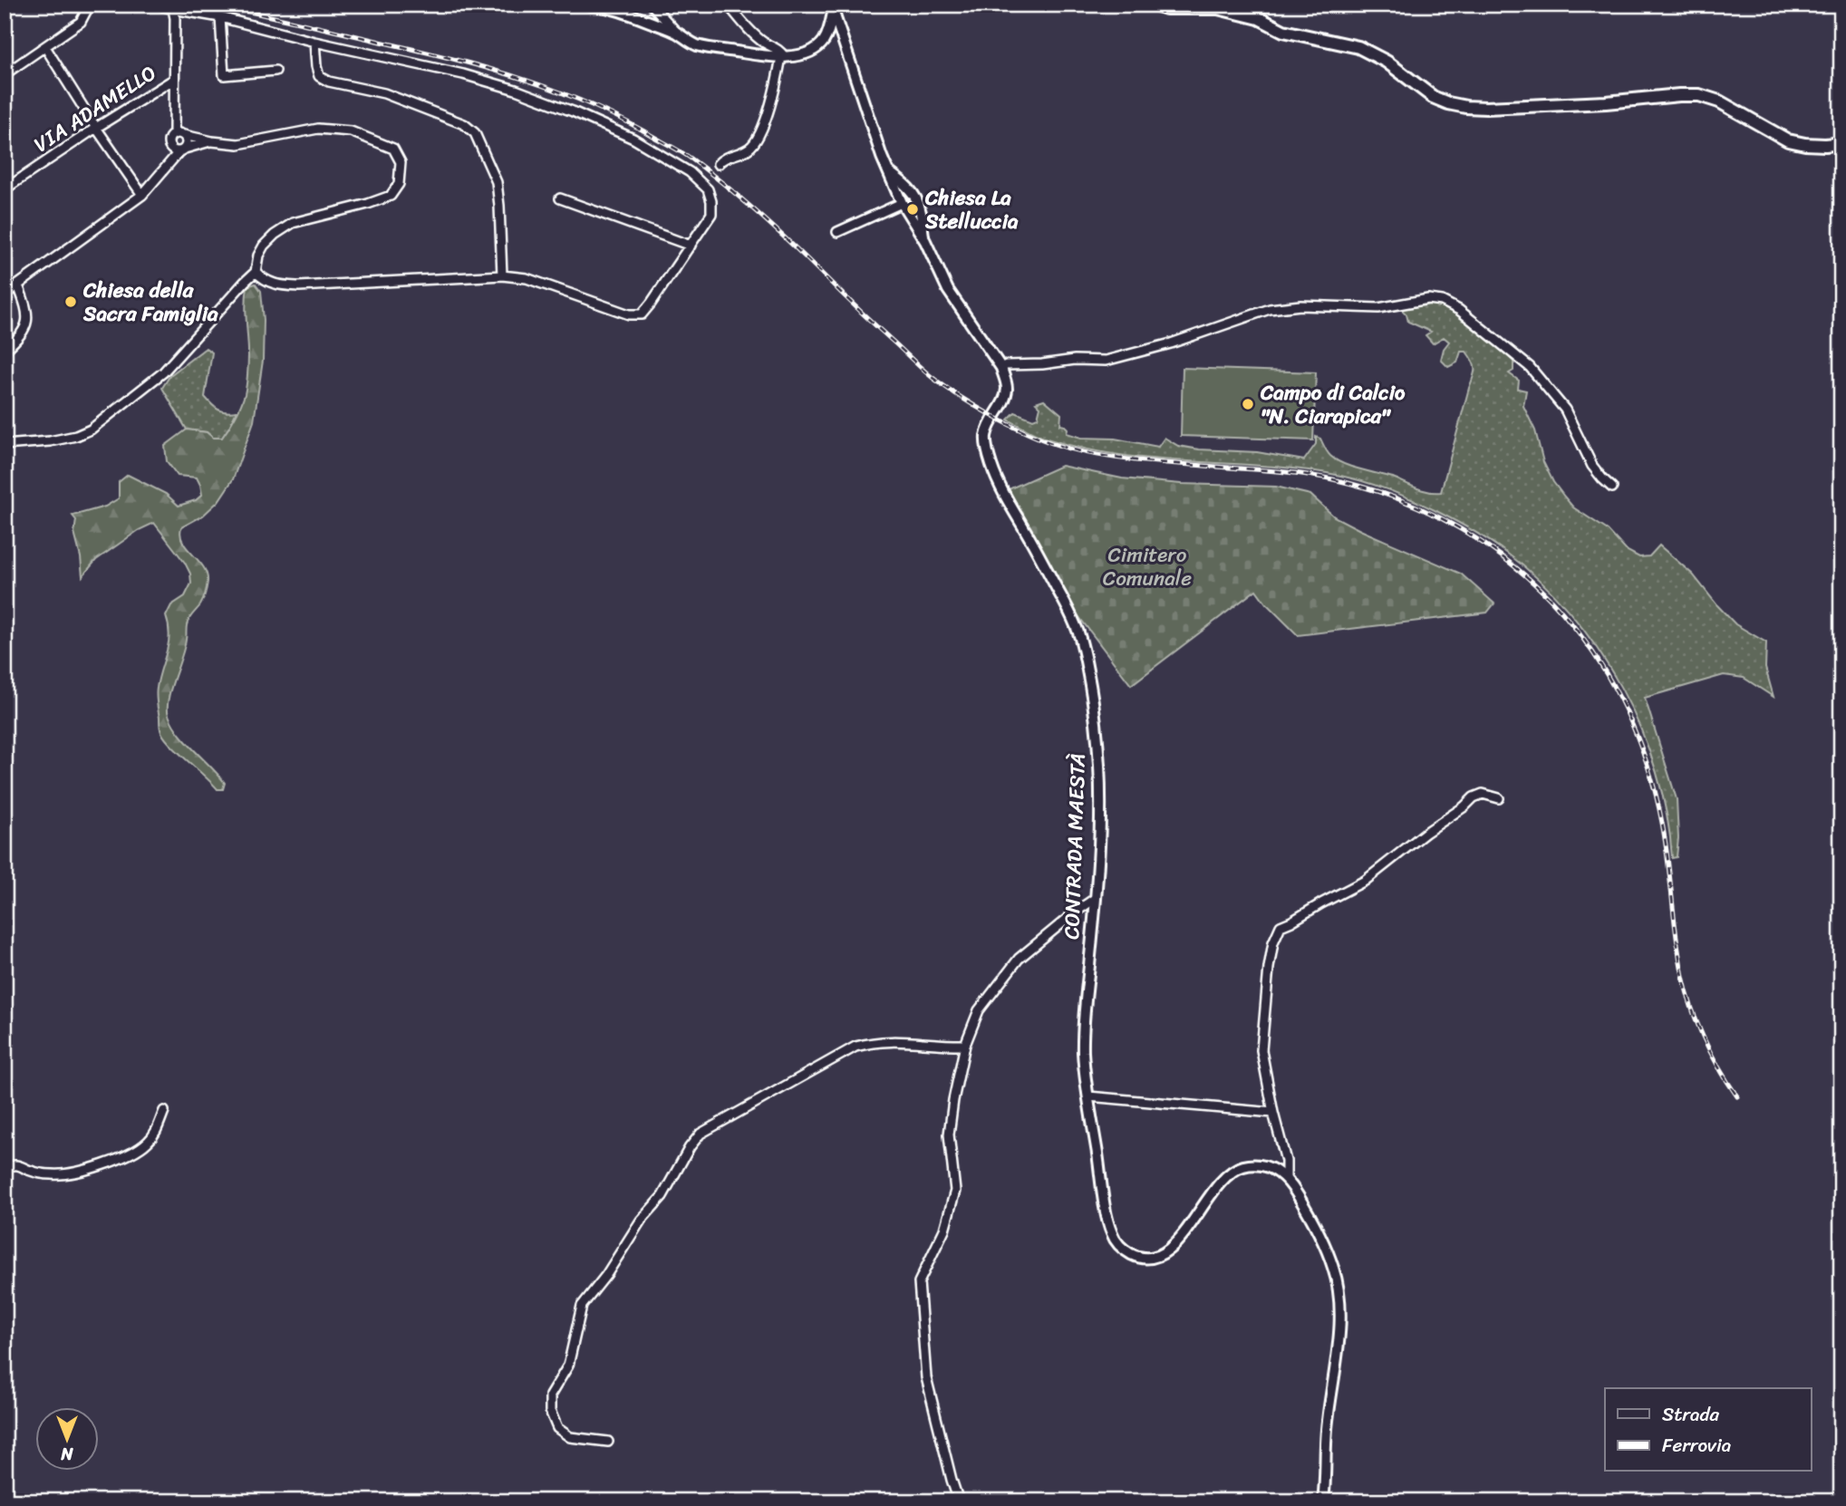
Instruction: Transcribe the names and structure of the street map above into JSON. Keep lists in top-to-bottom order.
{
  "streets": {
    "street": ["VIA ADAMELLO", "CONTRADA MAESTÀ"]
  },
  "parks": ["Cimitero Comunale"],
  "places": ["Chiesa La Stelluccia", "Chiesa della Sacra Famiglia", "Campo di Calcio \"N. Ciarapica\""],
  "legend": ["Strada", "Ferrovia"],
  "north": "bottom"
}
